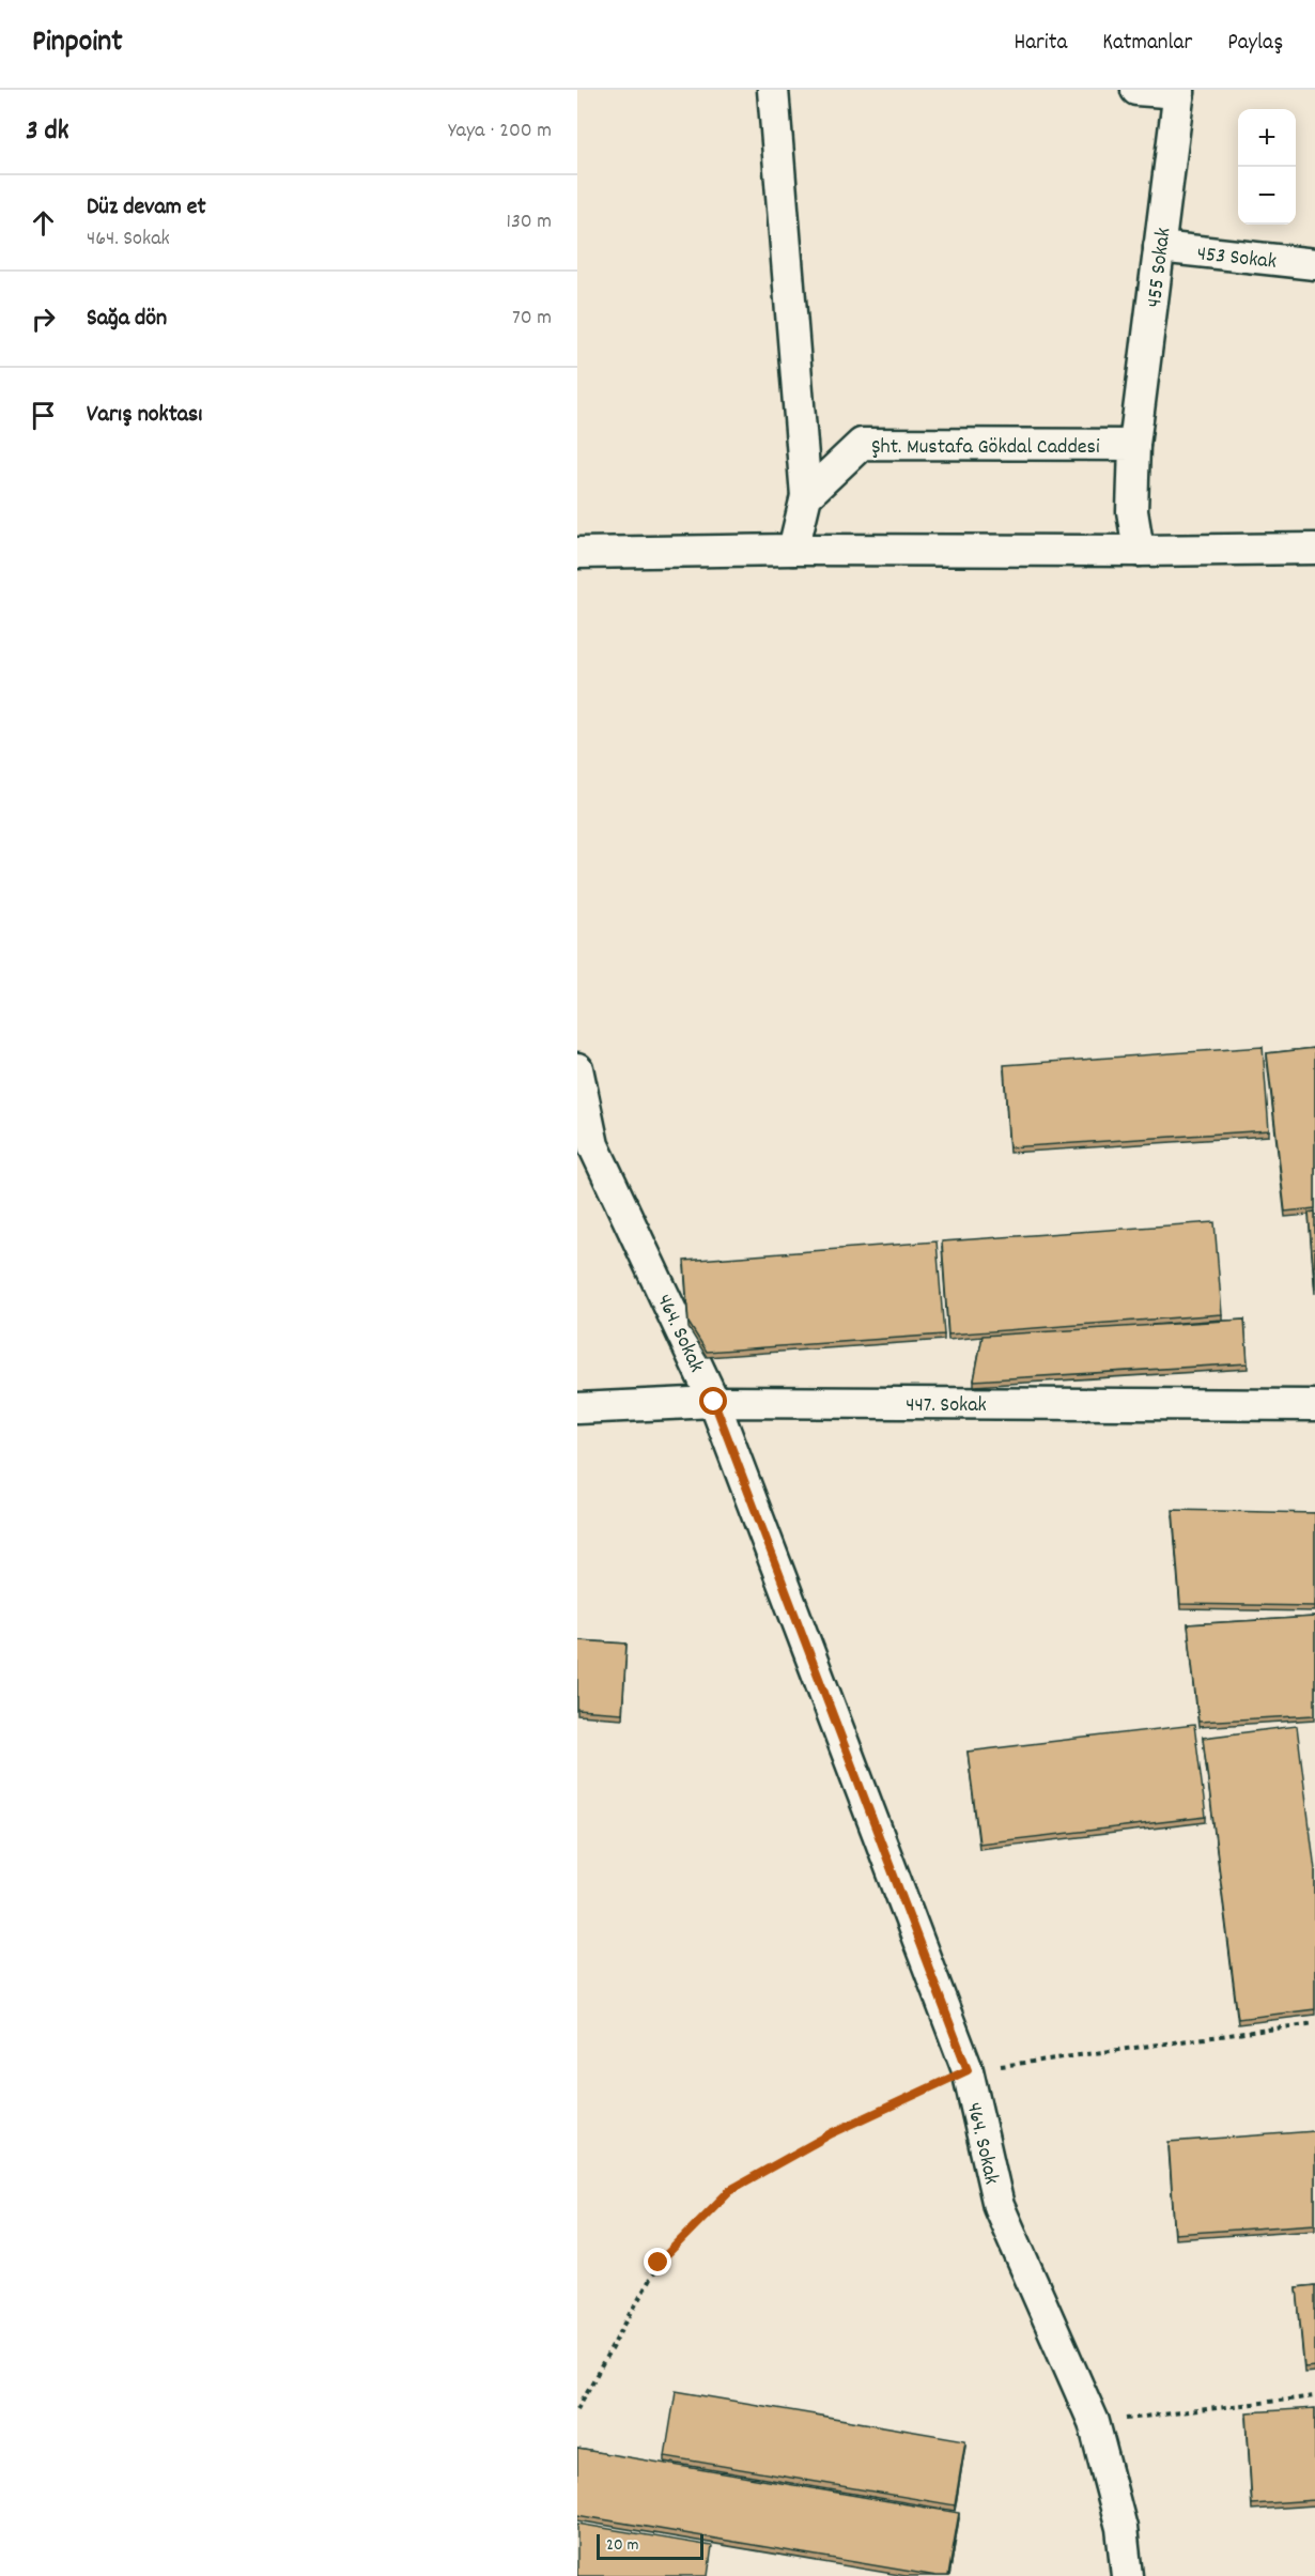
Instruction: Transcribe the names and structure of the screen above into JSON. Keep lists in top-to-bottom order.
{
  "streets": {
    "street": [
      "453 Sokak",
      "455 Sokak",
      "Şht. Mustafa Gökdal Caddesi",
      "464. Sokak",
      "447. Sokak"
    ]
  },
  "crossings": [
    ["453 Sokak", "455 Sokak"],
    ["455 Sokak", "Şht. Mustafa Gökdal Caddesi"],
    ["464. Sokak", "447. Sokak"]
  ],
  "scale_bar": "20 m",
  "page": {
    "header": "Pinpoint",
    "nav": ["Harita", "Katmanlar", "Paylaş"],
    "heading": ["3 dk", "Yaya · 200 m"],
    "map_buttons": ["+", "−"],
    "list": [
      ["Düz devam et", "464. Sokak", "130 m"],
      ["Sağa dön", "70 m"],
      "Varış noktası"
    ],
    "scale": "20 m"
  }
}
